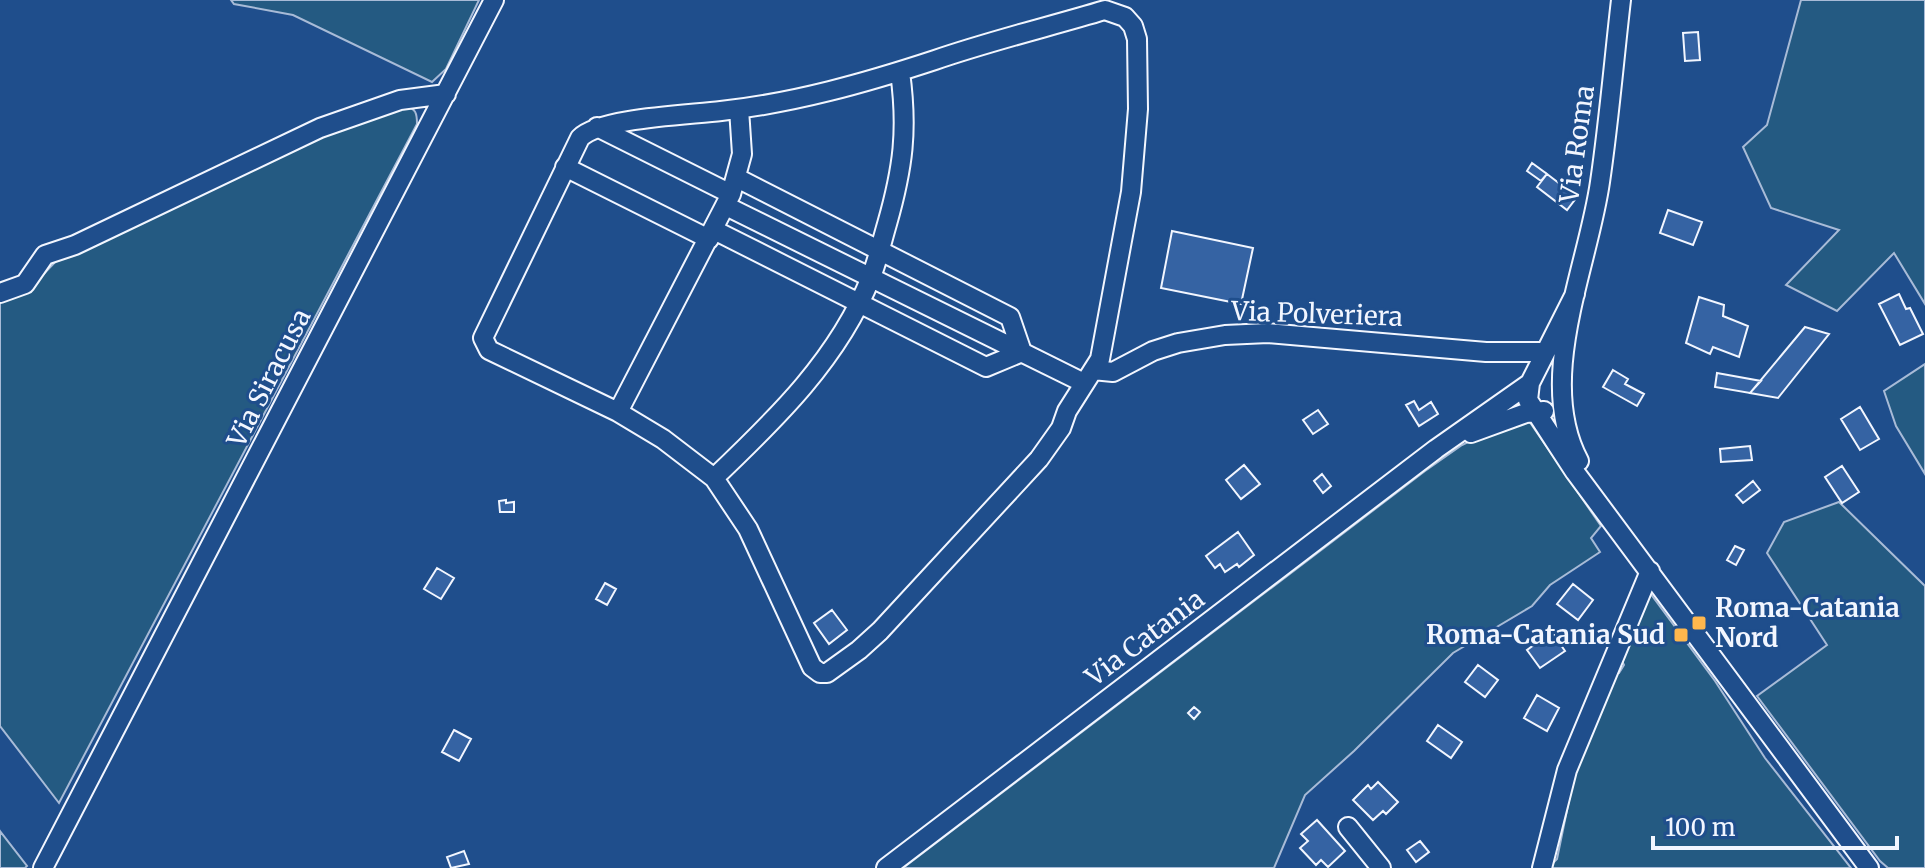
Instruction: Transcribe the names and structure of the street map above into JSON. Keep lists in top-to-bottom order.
{
  "streets": {
    "street": [
      "Via Roma",
      "Via Polveriera",
      "Via Siracusa",
      "Via Catania"
    ]
  },
  "places": {
    "transit": ["Roma-Catania Nord", "Roma-Catania Sud"]
  },
  "scale_bar": "100 m"
}
